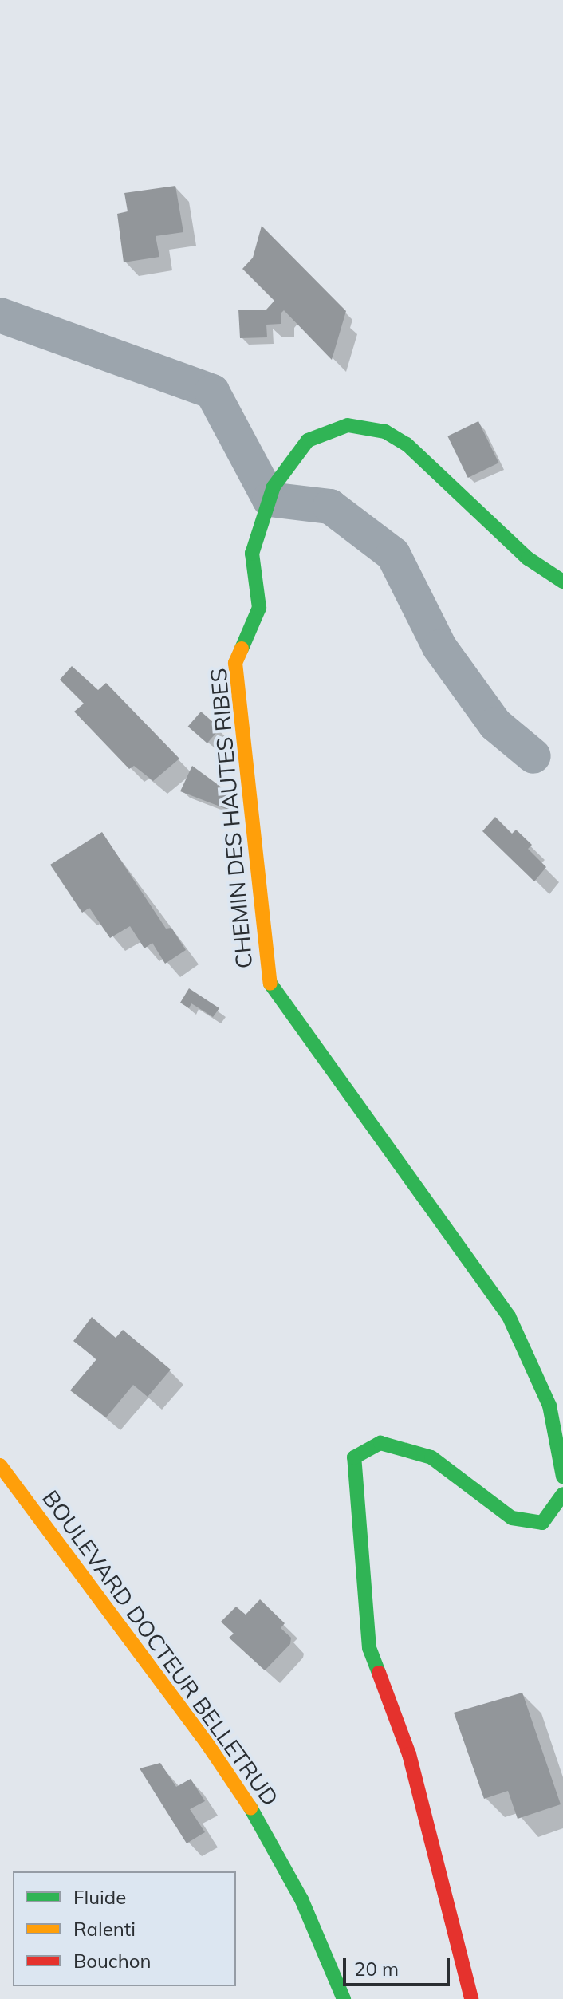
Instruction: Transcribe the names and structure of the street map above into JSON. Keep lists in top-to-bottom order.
{
  "streets": {
    "street": ["CHEMIN DES HAUTES RIBES", "BOULEVARD DOCTEUR BELLETRUD"]
  },
  "legend": ["Fluide", "Ralenti", "Bouchon"],
  "scale_bar": "20 m"
}
